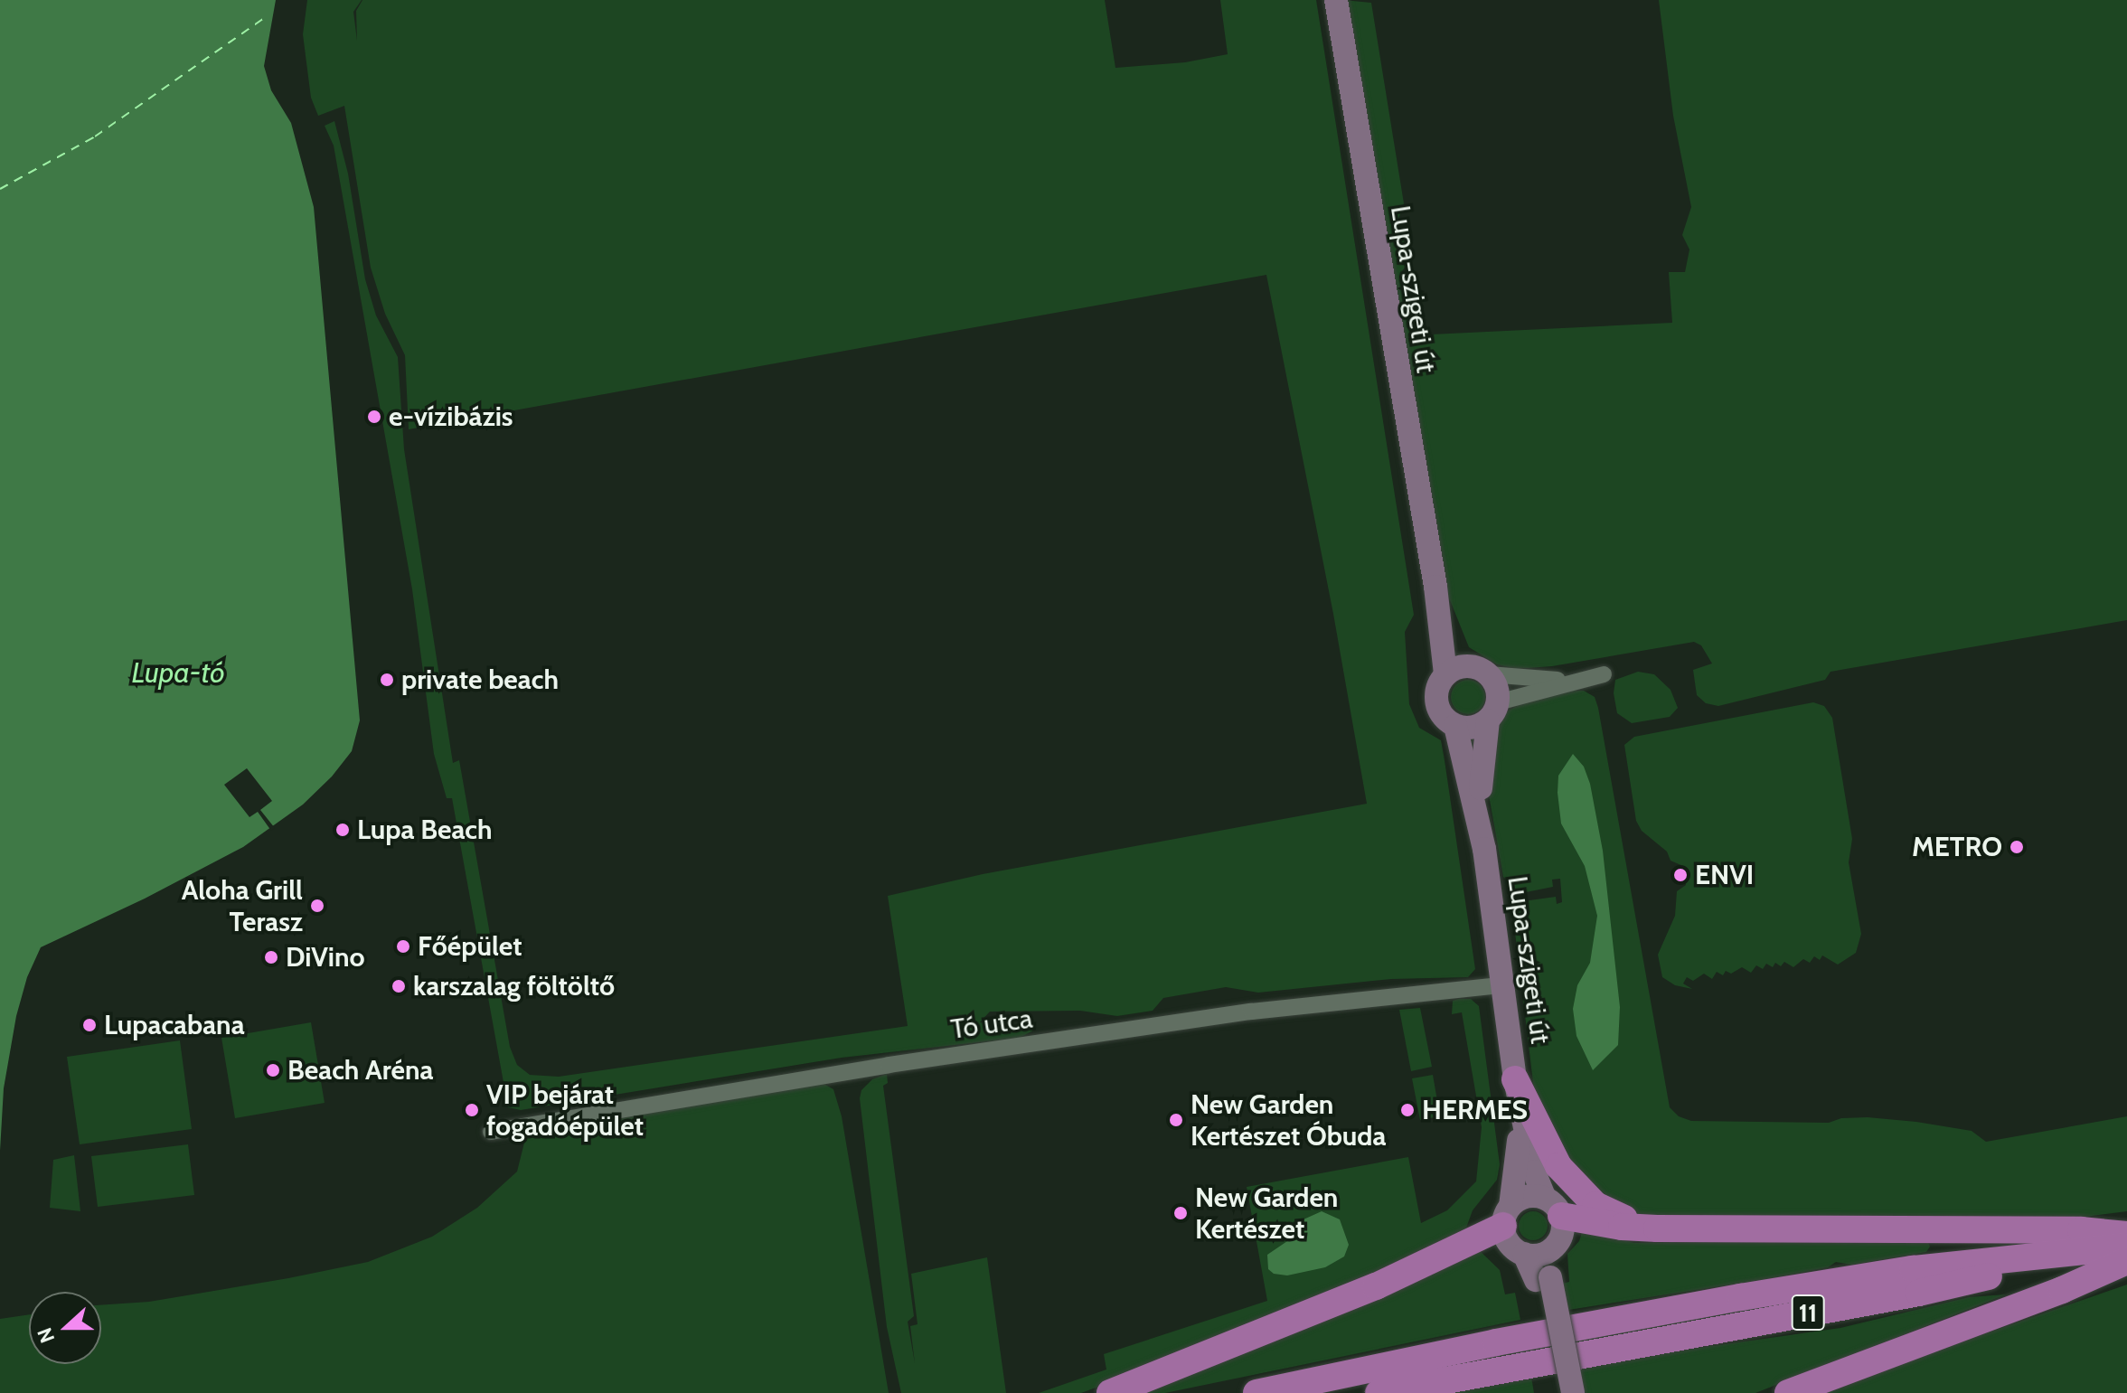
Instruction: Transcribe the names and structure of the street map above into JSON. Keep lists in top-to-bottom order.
{
  "streets": {
    "main road": ["11"],
    "street": ["Lupa-szigeti út", "Tó utca"]
  },
  "crossings": [
    ["Lupa-szigeti út", "Tó utca"]
  ],
  "water": ["Lupa-tó"],
  "places": [
    "e-vízibázis",
    "private beach",
    "Lupa Beach",
    "METRO",
    "ENVI",
    "Aloha Grill Terasz",
    "Főépület",
    "DiVino",
    "karszalag föltöltő",
    "Lupacabana",
    "Beach Aréna",
    "VIP bejárat fogadóépület",
    "HERMES",
    "New Garden Kertészet Óbuda",
    "New Garden Kertészet"
  ],
  "north": "left"
}
